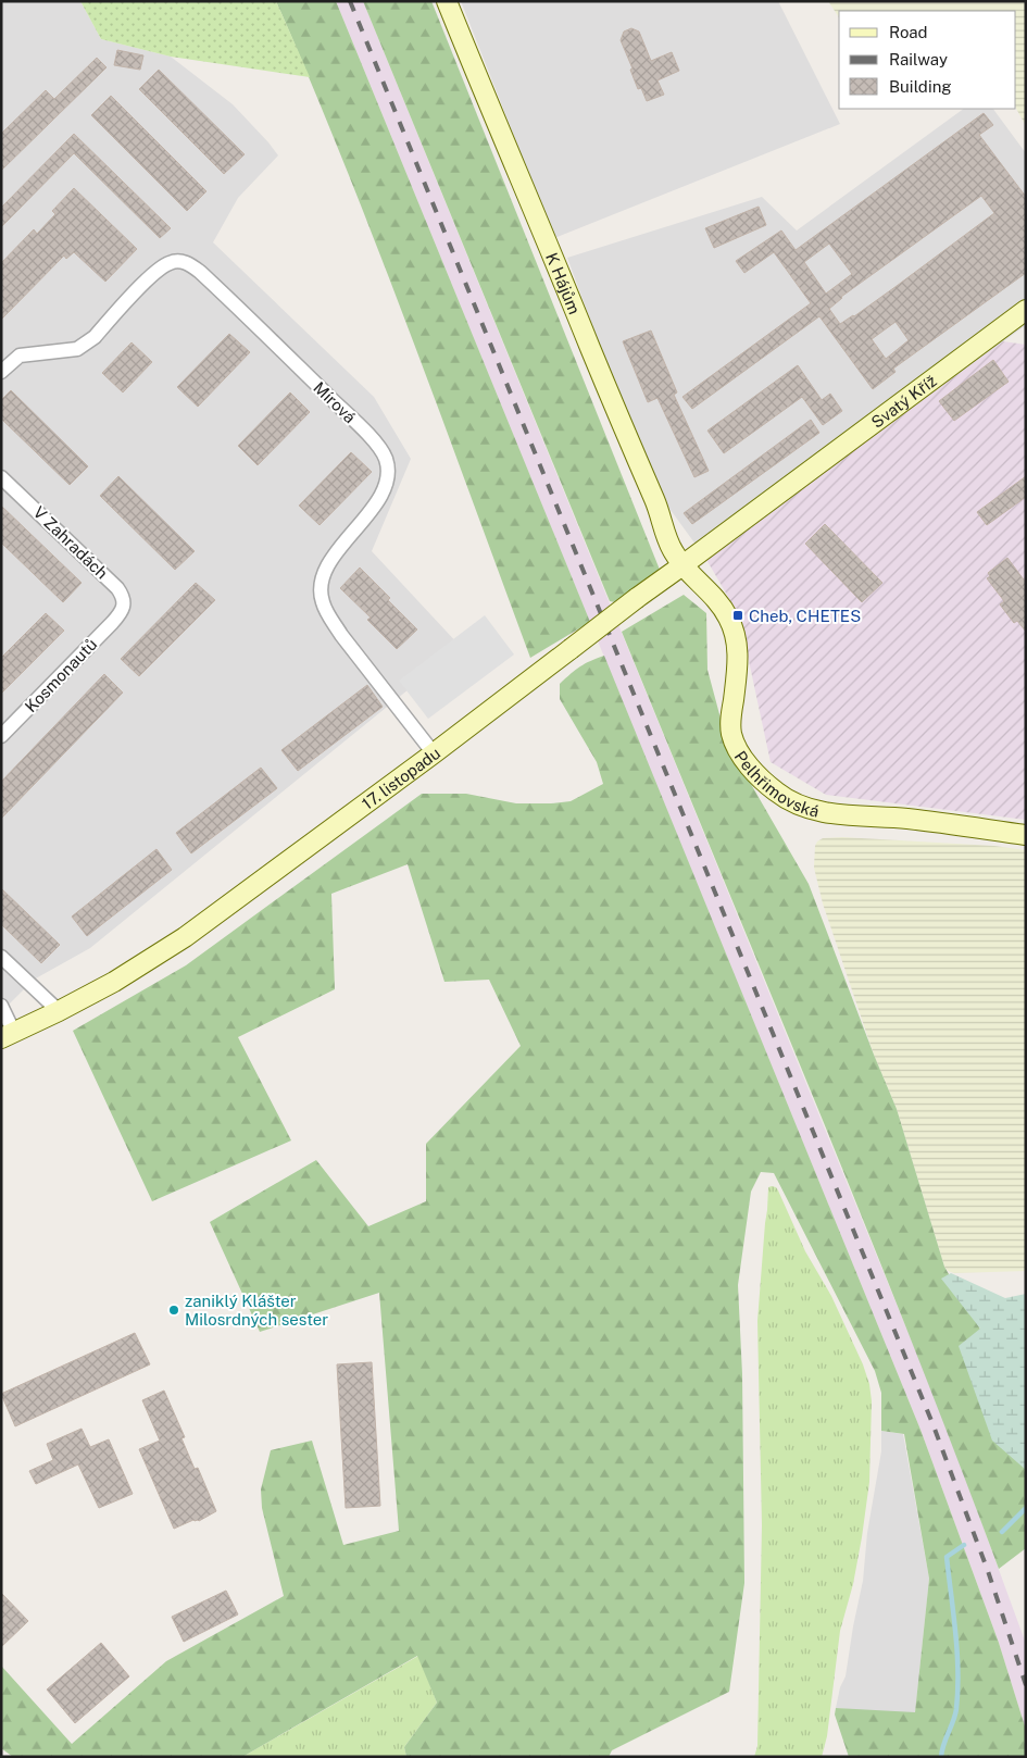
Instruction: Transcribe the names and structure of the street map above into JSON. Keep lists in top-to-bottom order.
{
  "streets": {
    "street": [
      "K Hájům",
      "Svatý Kříž",
      "Mírová",
      "V Zahradách",
      "Kosmonautů",
      "17. listopadu",
      "Pelhřimovská"
    ]
  },
  "crossings": [
    ["K Hájům", "17. listopadu"],
    ["K Hájům", "Pelhřimovská"],
    ["Svatý Kříž", "17. listopadu"],
    ["Mírová", "17. listopadu"],
    ["V Zahradách", "Kosmonautů"],
    ["17. listopadu", "Pelhřimovská"]
  ],
  "places": {
    "transit": ["Cheb, CHETES"],
    "other": ["zaniklý Klášter Milosrdných sester"]
  },
  "legend": ["Road", "Railway", "Building"]
}
